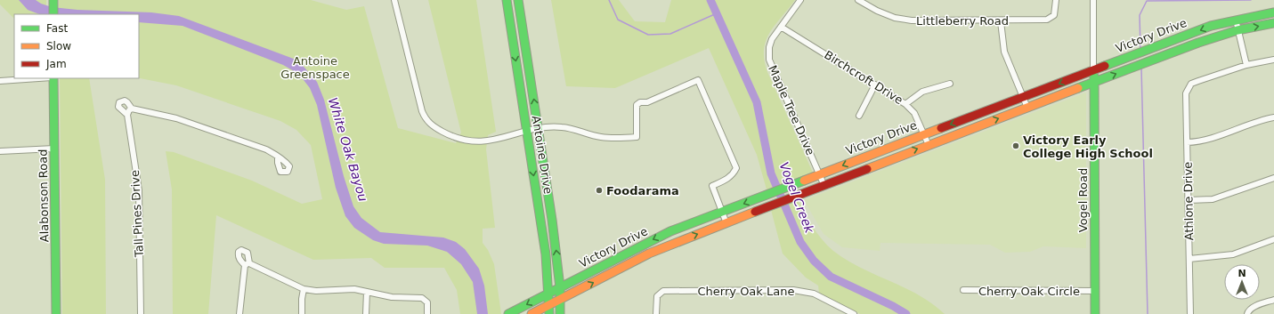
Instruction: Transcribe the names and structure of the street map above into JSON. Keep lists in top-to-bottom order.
{
  "streets": {
    "main road": [
      "Victory Drive",
      "Antoine Drive",
      "Alabonson Road",
      "Vogel Road"
    ],
    "street": [
      "Littleberry Road",
      "Birchcroft Drive",
      "Maple Tree Drive",
      "Athlone Drive",
      "Tall Pines Drive",
      "Cherry Oak Lane",
      "Cherry Oak Circle"
    ]
  },
  "crossings": [
    ["Victory Drive", "Birchcroft Drive"],
    ["Victory Drive", "Maple Tree Drive"],
    ["Victory Drive", "Antoine Drive"],
    ["Victory Drive", "Vogel Road"],
    ["Birchcroft Drive", "Maple Tree Drive"],
    ["Vogel Road", "Cherry Oak Circle"]
  ],
  "water": ["White Oak Bayou", "Vogel Creek"],
  "parks": ["Antoine Greenspace"],
  "places": ["Victory Early College High School", "Foodarama"],
  "legend": ["Fast", "Slow", "Jam"],
  "north": "top"
}
